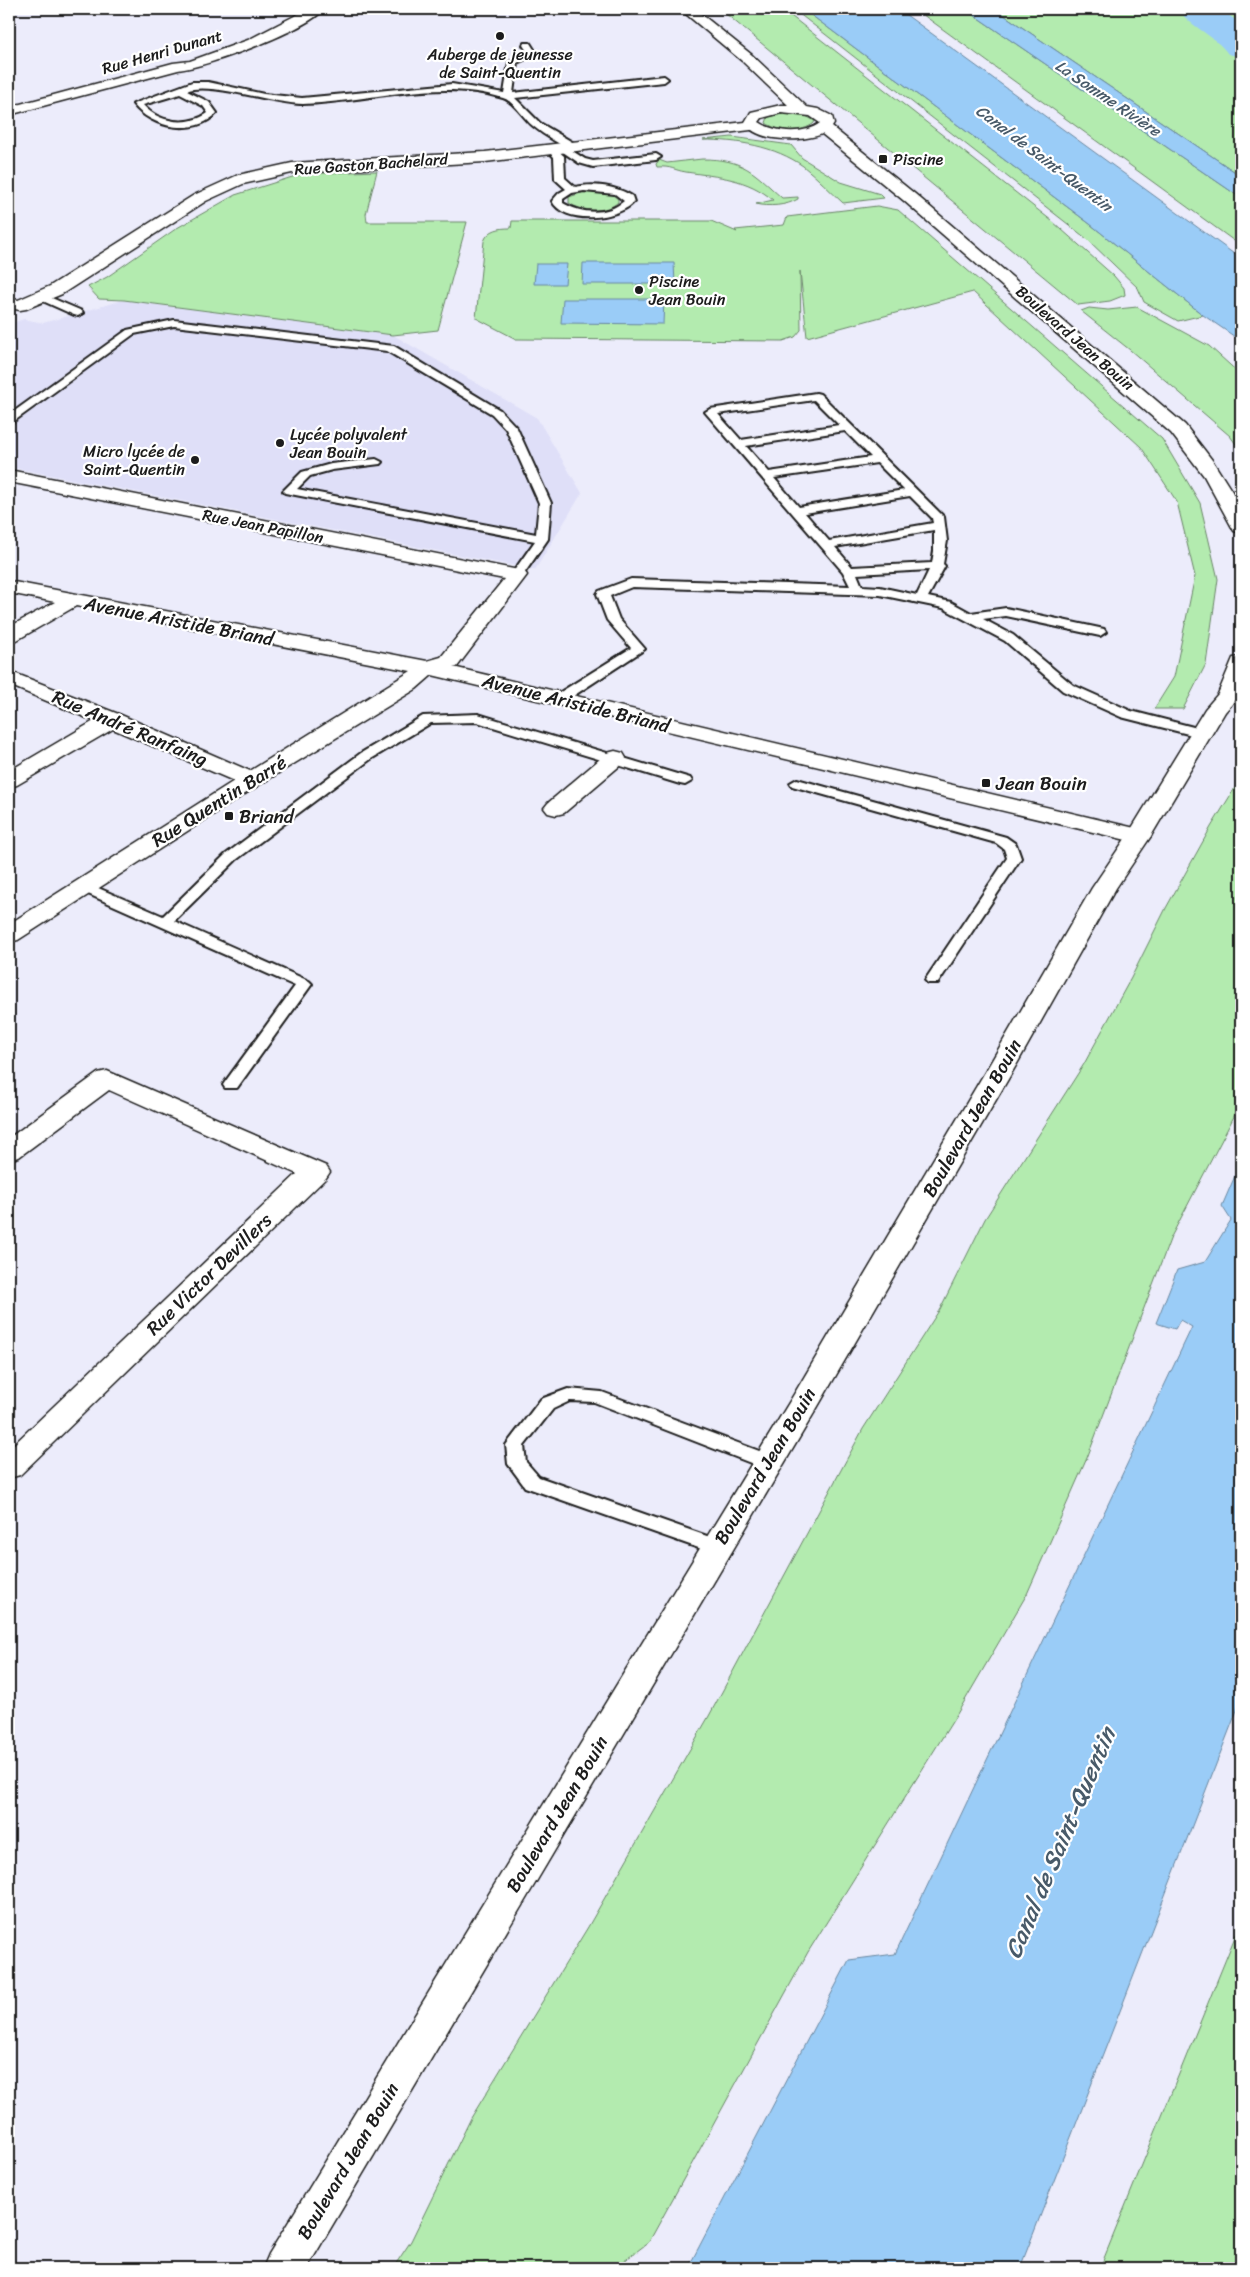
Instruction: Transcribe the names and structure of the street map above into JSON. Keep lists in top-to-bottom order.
{
  "streets": {
    "street": [
      "Rue Henri Dunant",
      "Rue Gaston Bachelard",
      "Boulevard Jean Bouin",
      "Rue Jean Papillon",
      "Avenue Aristide Briand",
      "Rue André Ranfaing",
      "Rue Quentin Barré",
      "Rue Victor Devillers"
    ]
  },
  "crossings": [
    ["Boulevard Jean Bouin", "Avenue Aristide Briand"],
    ["Avenue Aristide Briand", "Rue Quentin Barré"],
    ["Rue André Ranfaing", "Rue Quentin Barré"]
  ],
  "water": ["La Somme Rivière", "Canal de Saint-Quentin"],
  "places": {
    "other": [
      "Auberge de jeunesse de Saint-Quentin",
      "Piscine Jean Bouin",
      "Lycée polyvalent Jean Bouin",
      "Micro lycée de Saint-Quentin"
    ],
    "transit": ["Piscine", "Jean Bouin", "Briand"]
  }
}
